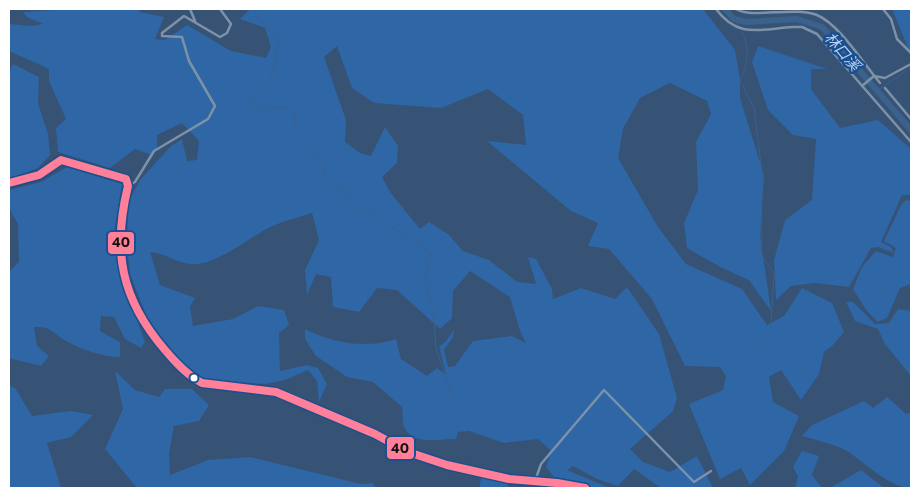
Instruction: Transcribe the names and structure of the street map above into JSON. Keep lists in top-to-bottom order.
{
  "water": ["林口溪"],
  "lines": ["transit line 40"]
}
